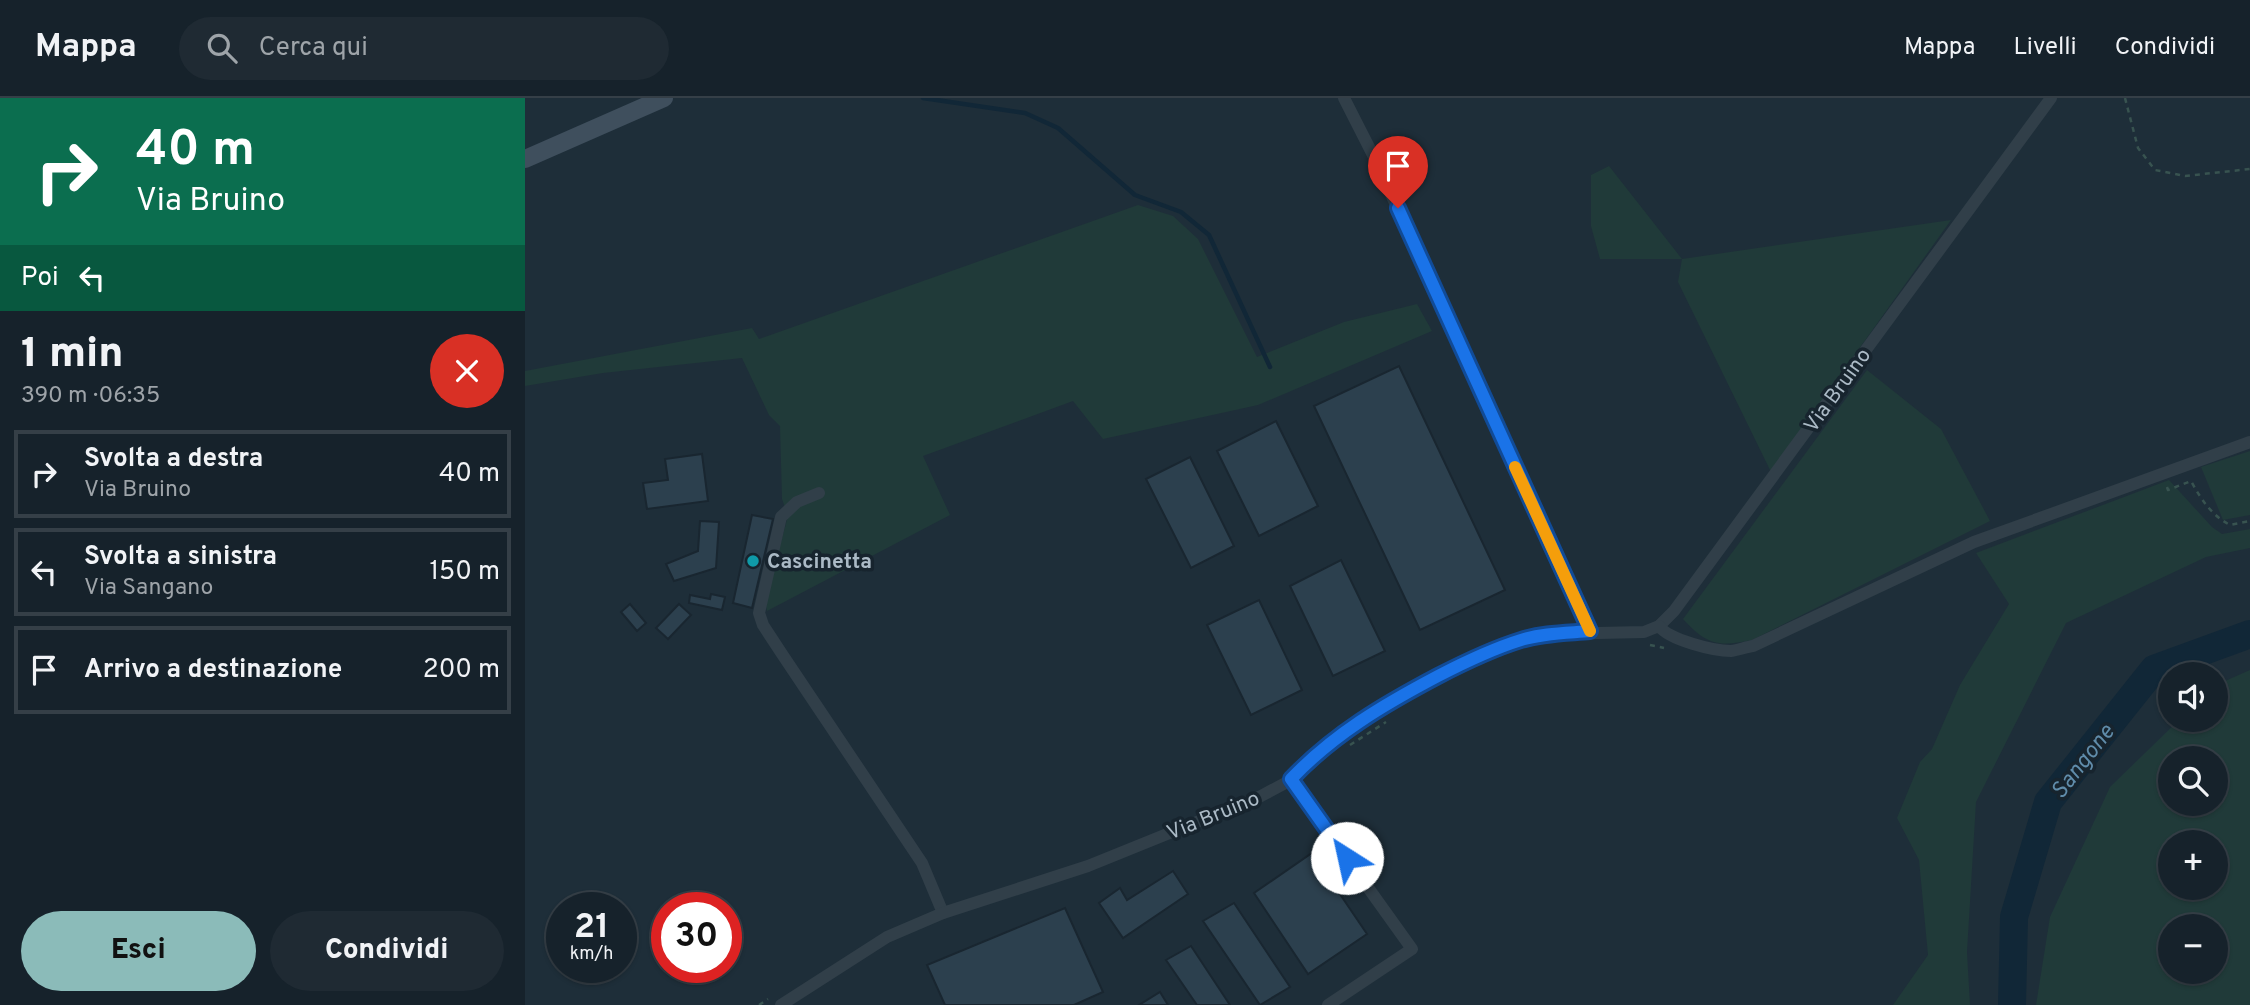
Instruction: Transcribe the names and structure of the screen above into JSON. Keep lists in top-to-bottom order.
{
  "streets": {
    "street": ["Via Bruino"]
  },
  "water": ["Sangone"],
  "places": ["Cascinetta"],
  "page": {
    "header": "Mappa",
    "search": "Cerca qui",
    "nav": ["Mappa", "Livelli", "Condividi"],
    "turn": ["40 m", "Via Bruino"],
    "then": "Poi",
    "heading": ["1 min", "390 m · 06:35"],
    "list": [
      {
        "name": "Svolta a destra",
        "note": "Via Bruino",
        "value": "40 m"
      },
      {
        "name": "Svolta a sinistra",
        "note": "Via Sangano",
        "value": "150 m"
      },
      {
        "name": "Arrivo a destinazione",
        "value": "200 m"
      }
    ],
    "map_buttons": ["+", "−"],
    "speed": "21 km/h",
    "limit": "30",
    "buttons": ["Esci", "Condividi"]
  }
}
